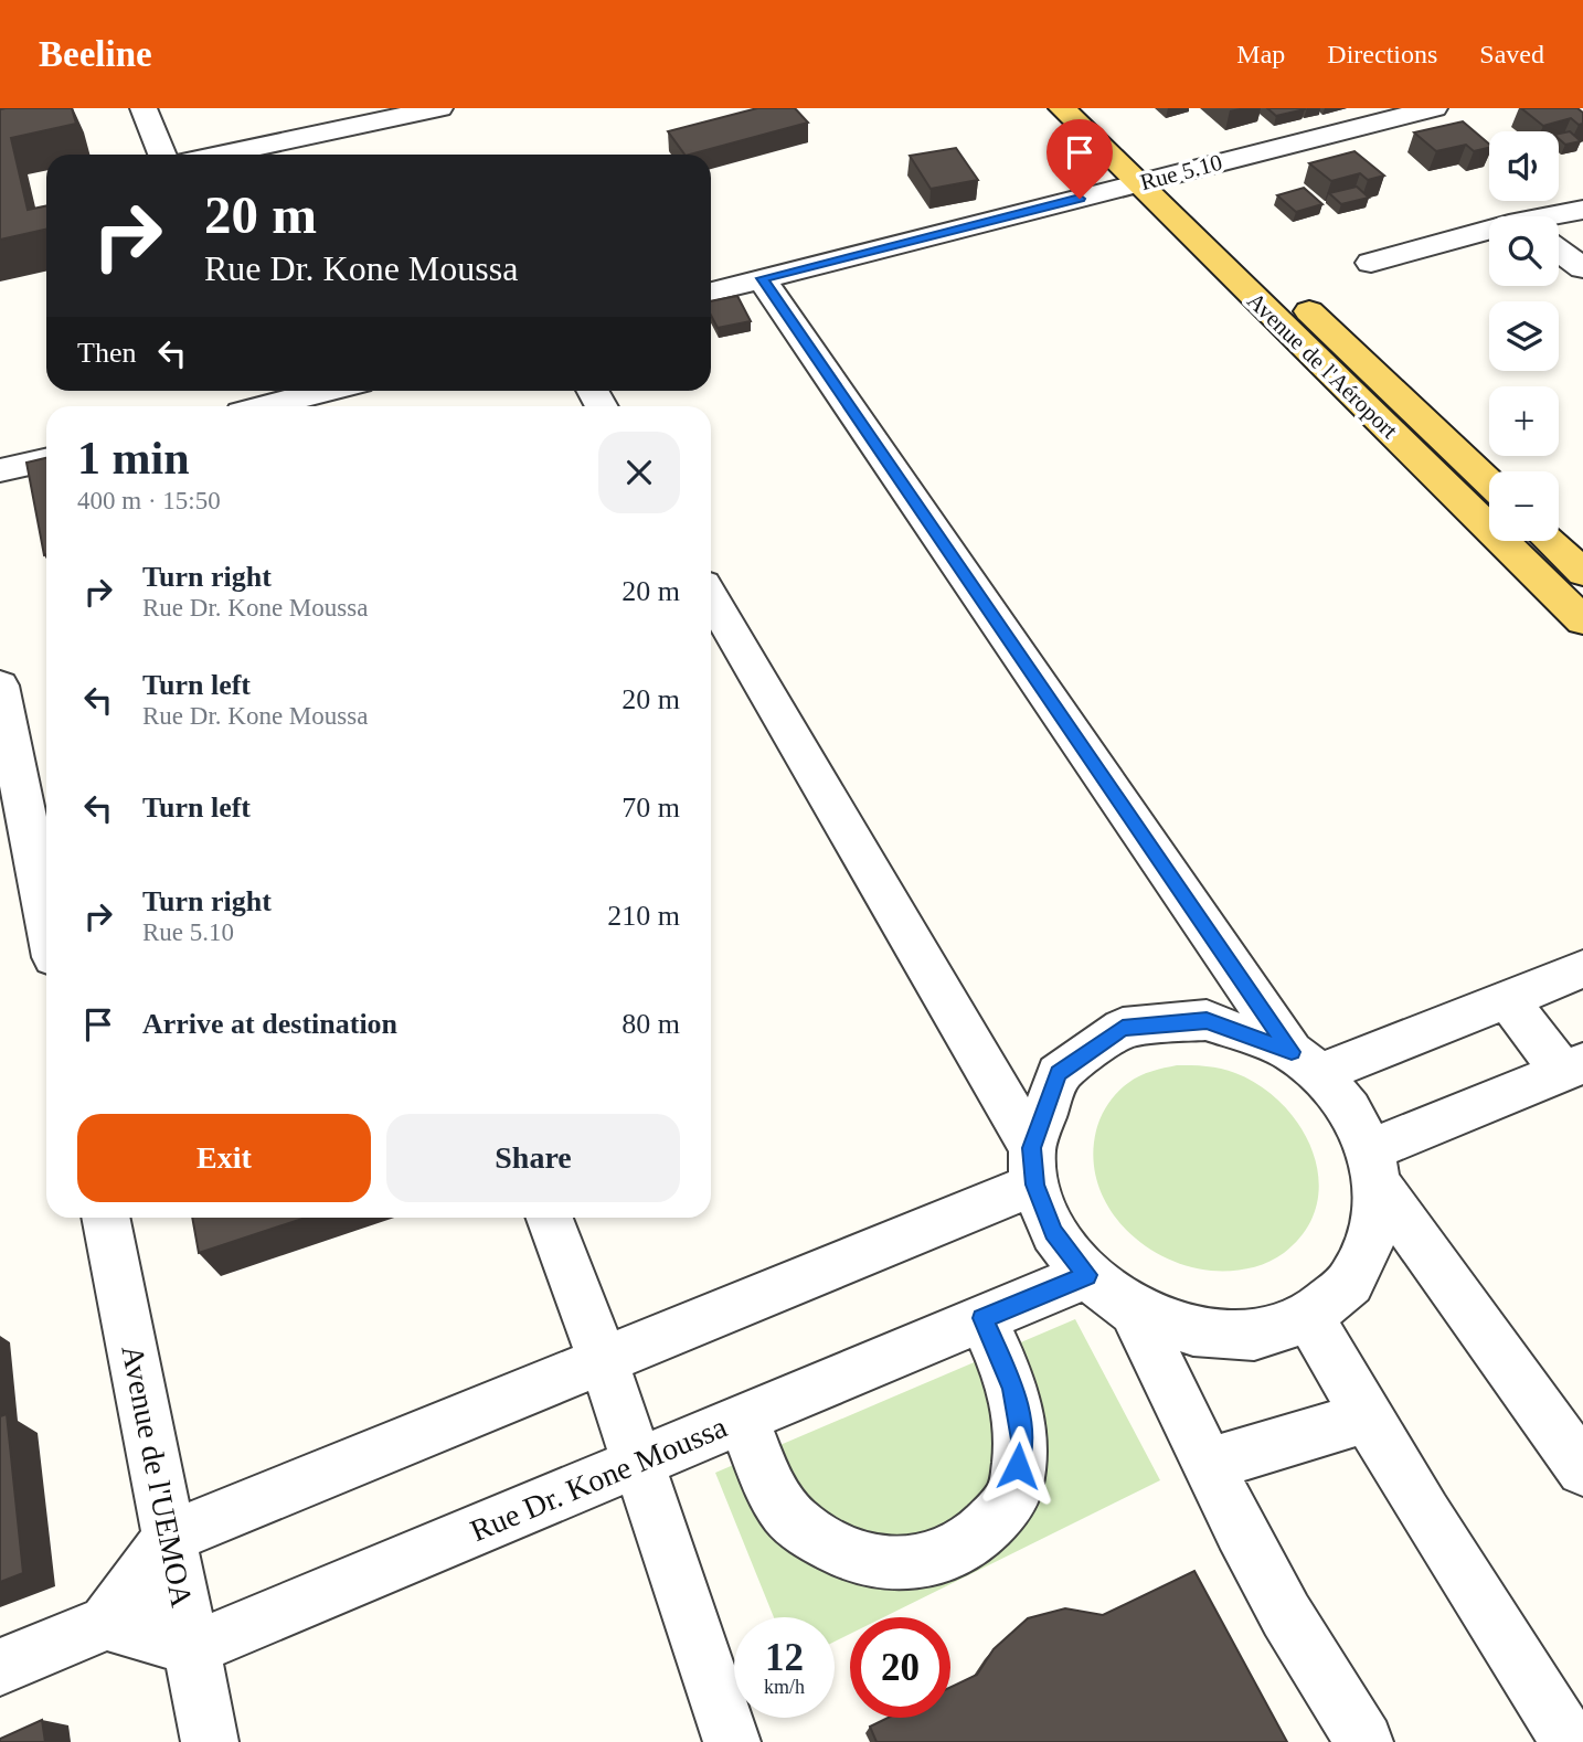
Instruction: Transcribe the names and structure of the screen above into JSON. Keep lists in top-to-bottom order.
{
  "streets": {
    "main road": ["Avenue de l'Aéroport"],
    "street": ["Rue 5.10", "Avenue de l'UEMOA", "Rue Dr. Kone Moussa"]
  },
  "crossings": [
    ["Rue 5.10", "Avenue de l'Aéroport"],
    ["Avenue de l'UEMOA", "Rue Dr. Kone Moussa"]
  ],
  "page": {
    "header": "Beeline",
    "nav": ["Map", "Directions", "Saved"],
    "map_buttons": ["+", "−"],
    "turn": ["20 m", "Rue Dr. Kone Moussa"],
    "then": "Then",
    "heading": ["1 min", "400 m · 15:50"],
    "list": [
      {
        "name": "Turn right",
        "note": "Rue Dr. Kone Moussa",
        "value": "20 m"
      },
      {
        "name": "Turn left",
        "note": "Rue Dr. Kone Moussa",
        "value": "20 m"
      },
      {
        "name": "Turn left",
        "value": "70 m"
      },
      {
        "name": "Turn right",
        "note": "Rue 5.10",
        "value": "210 m"
      },
      {
        "name": "Arrive at destination",
        "value": "80 m"
      }
    ],
    "buttons": ["Exit", "Share"],
    "speed": "12 km/h",
    "limit": "20"
  }
}
